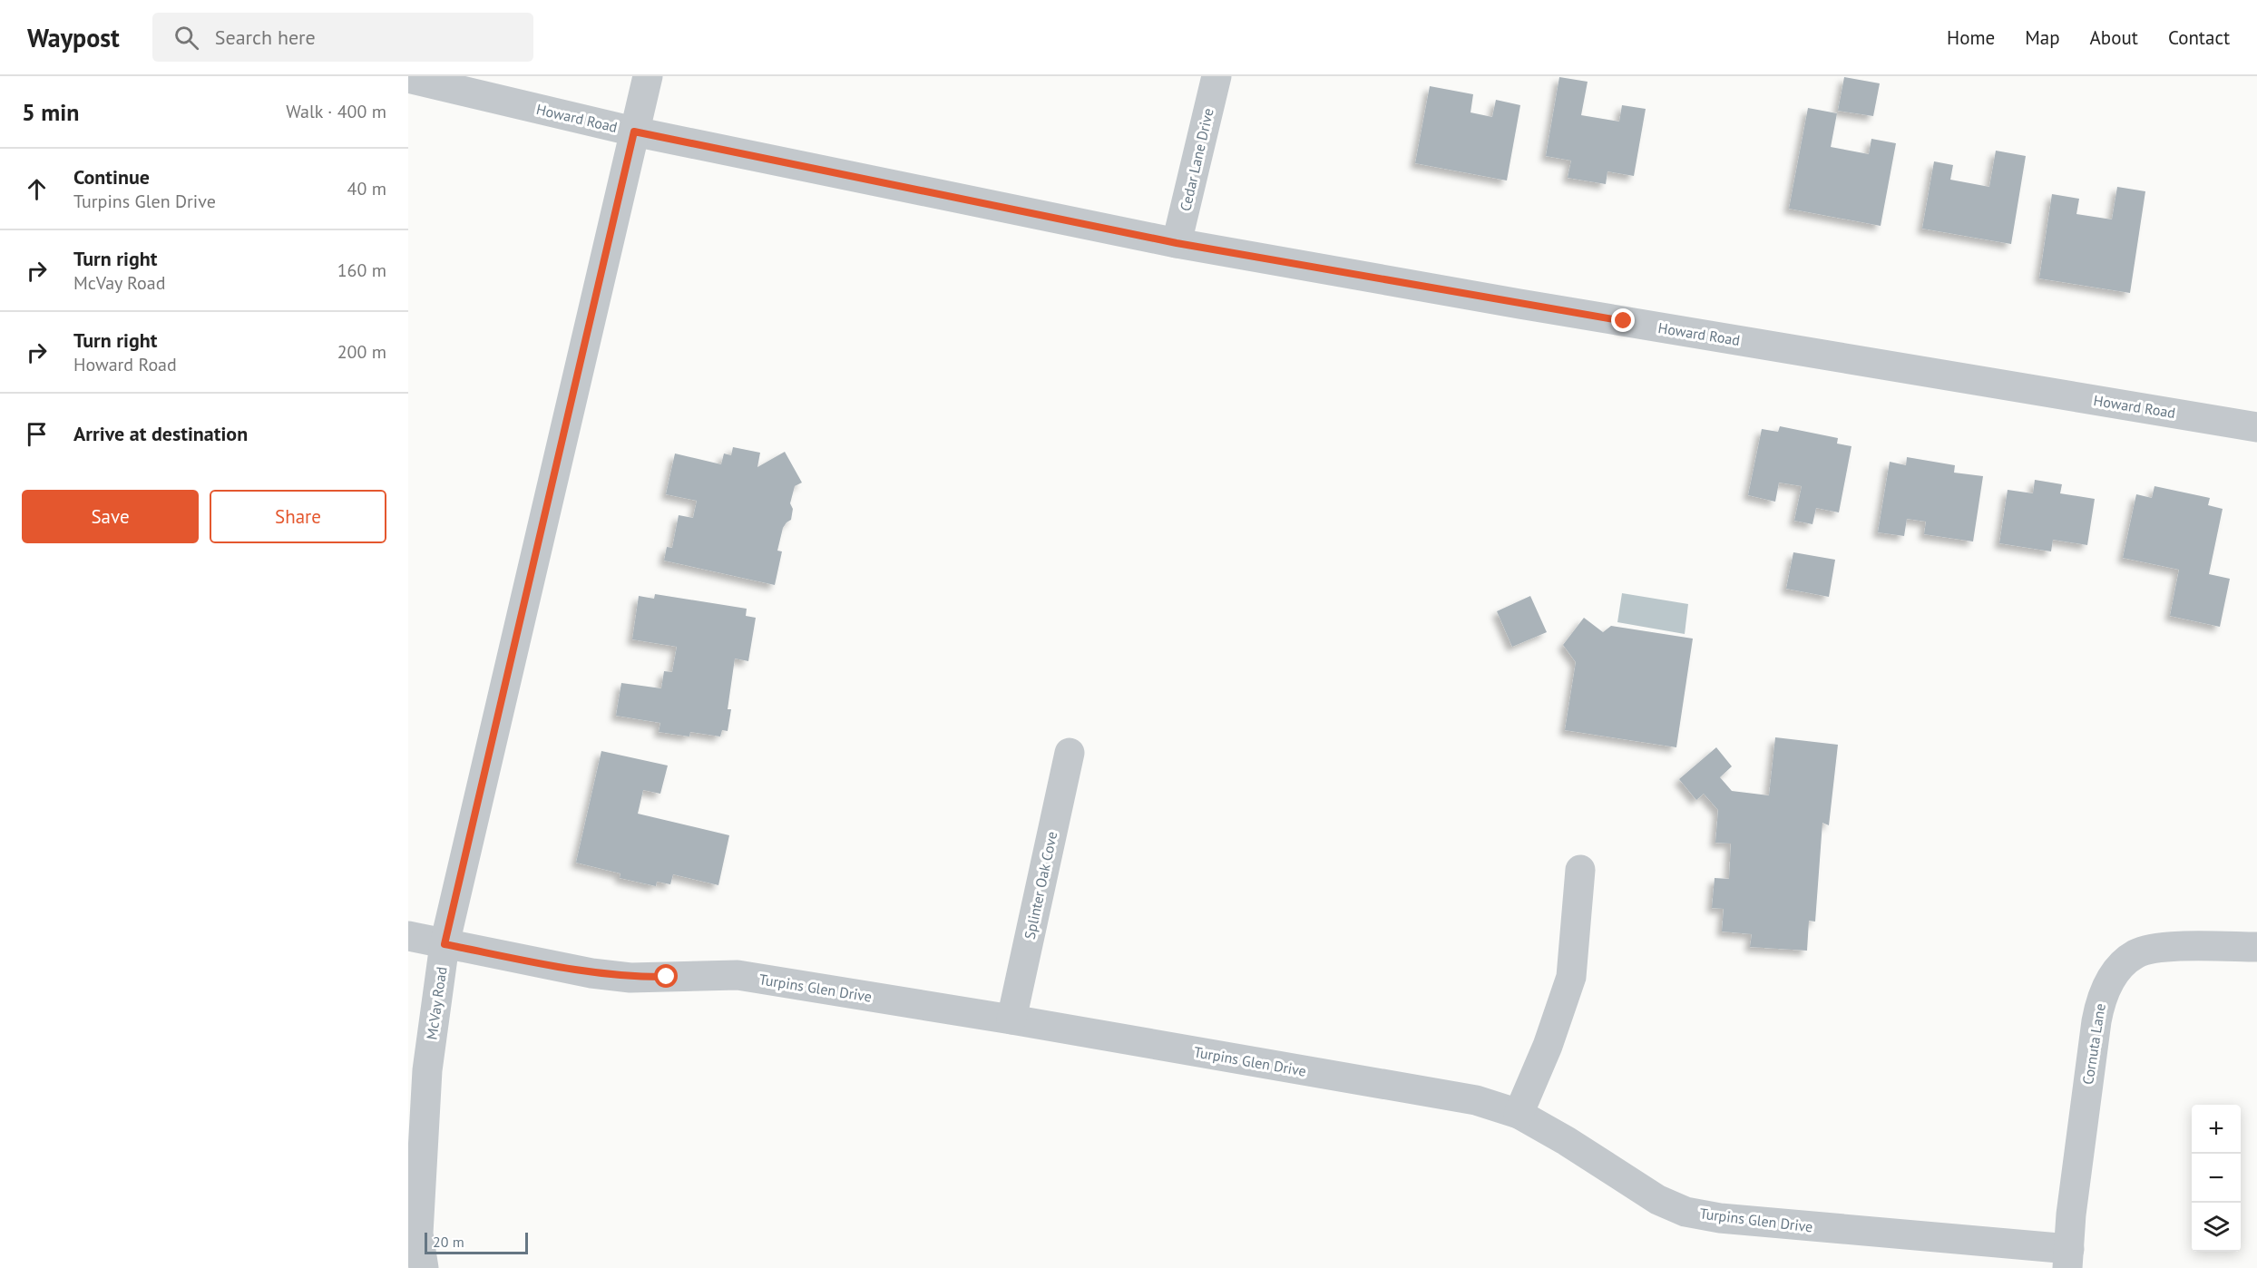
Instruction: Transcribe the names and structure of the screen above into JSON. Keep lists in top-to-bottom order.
{
  "streets": {
    "street": [
      "Howard Road",
      "Cedar Lane Drive",
      "Splinter Oak Cove",
      "Turpins Glen Drive",
      "McVay Road",
      "Cornuta Lane"
    ]
  },
  "crossings": [
    ["Howard Road", "Cedar Lane Drive"],
    ["Howard Road", "McVay Road"],
    ["Splinter Oak Cove", "Turpins Glen Drive"],
    ["Turpins Glen Drive", "McVay Road"],
    ["Turpins Glen Drive", "Cornuta Lane"]
  ],
  "scale_bar": "20 m",
  "page": {
    "header": "Waypost",
    "search": "Search here",
    "nav": [
      "Home",
      "Map",
      "About",
      "Contact"
    ],
    "heading": ["5 min", "Walk · 400 m"],
    "list": [
      ["Continue", "Turpins Glen Drive", "40 m"],
      ["Turn right", "McVay Road", "160 m"],
      ["Turn right", "Howard Road", "200 m"],
      "Arrive at destination"
    ],
    "buttons": ["Save", "Share"],
    "map_buttons": ["+", "−"],
    "scale": "20 m"
  }
}
